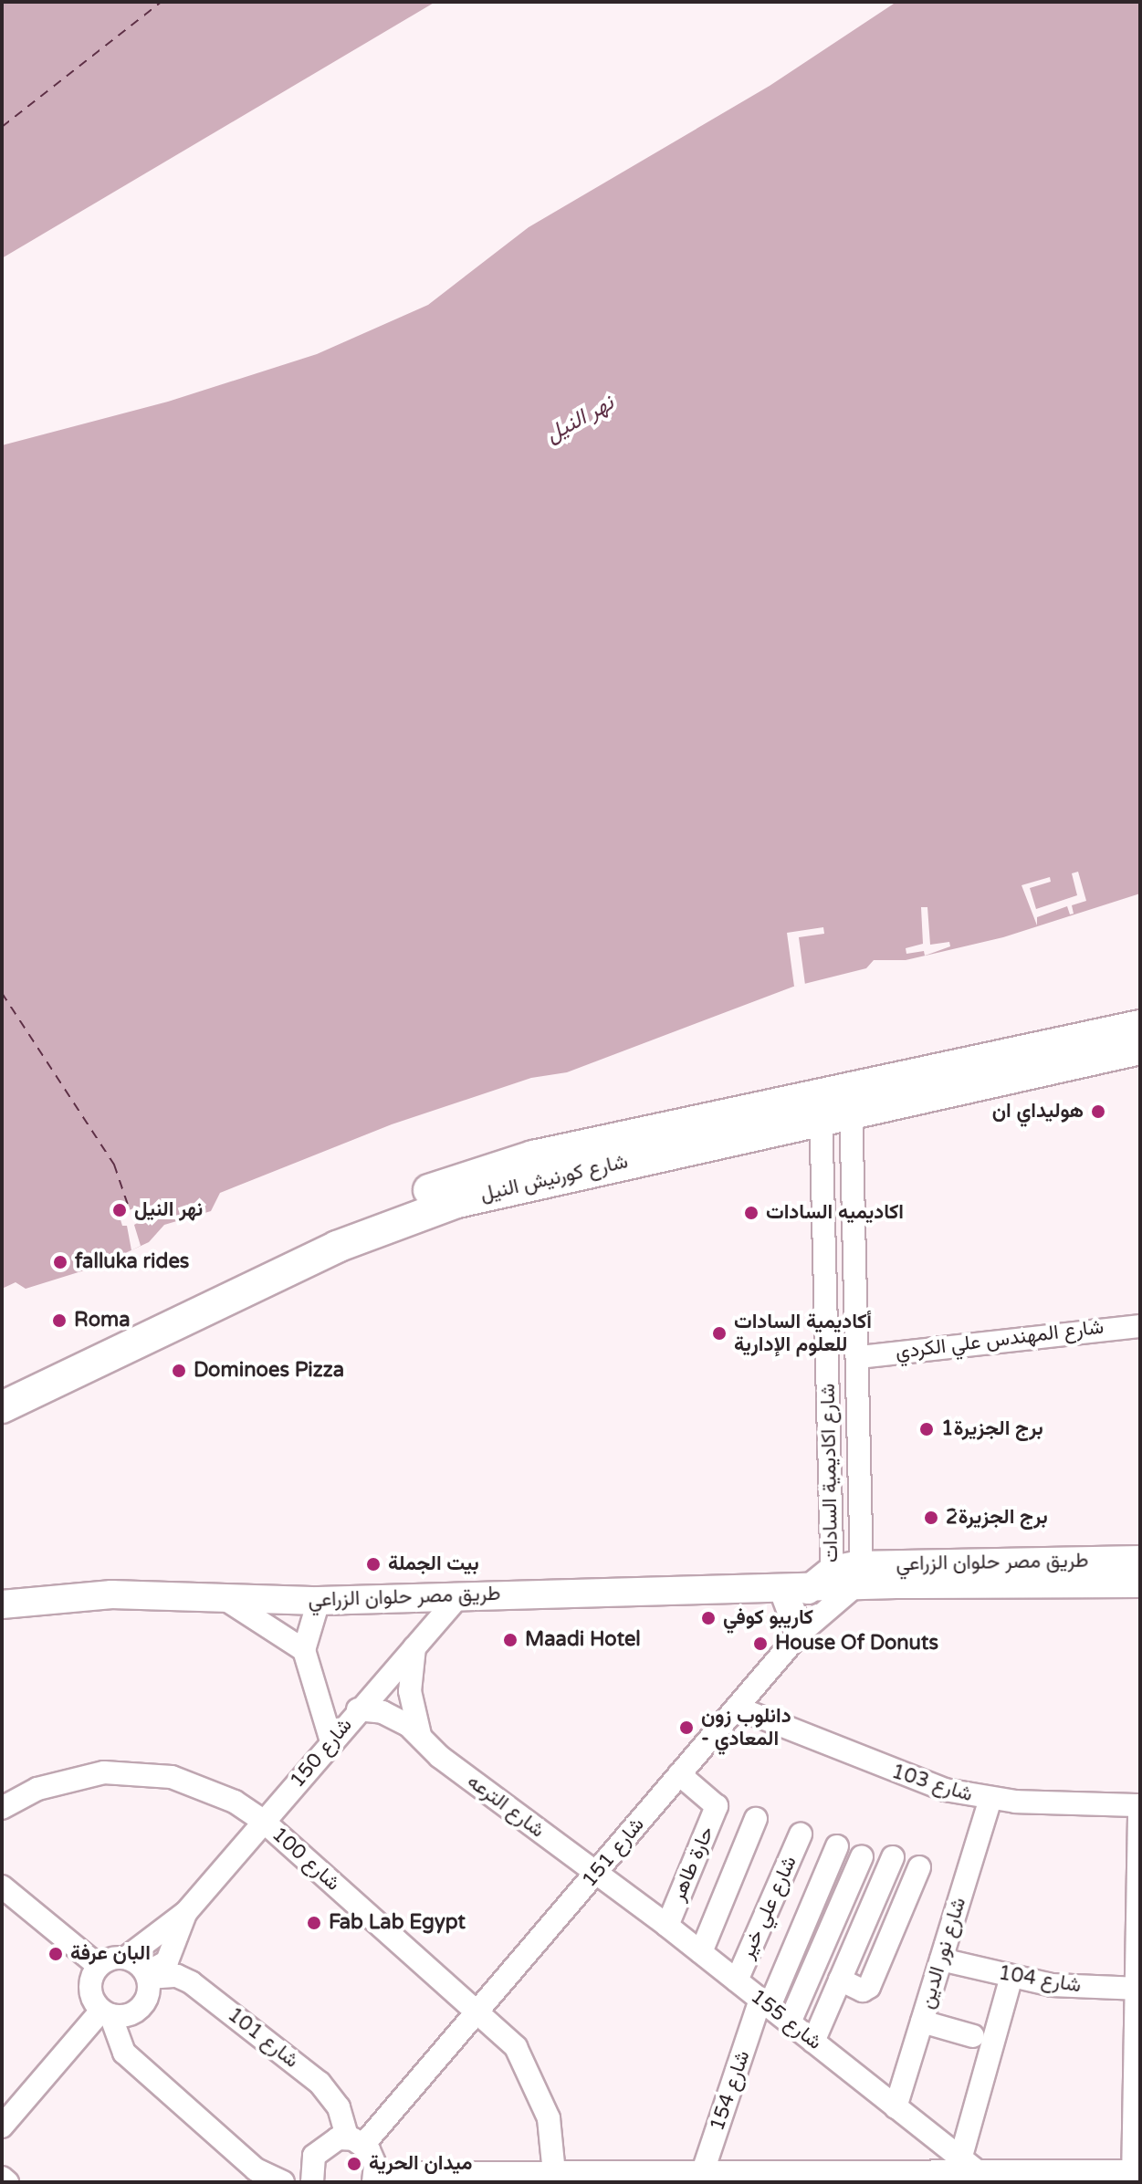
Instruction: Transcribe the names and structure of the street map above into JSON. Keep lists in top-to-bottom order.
{
  "streets": {
    "highway": ["شارع كورنيش النيل"],
    "main road": ["طريق مصر حلوان الزراعي"],
    "street": [
      "شارع المهندس علي الكردي",
      "شارع اكاديمية السادات",
      "شارع 150",
      "شارع 103",
      "شارع الترعه",
      "شارع 151",
      "شارع 100",
      "حارة طاهر",
      "شارع علي خير",
      "شارع نور الدين",
      "شارع 104",
      "شارع 155",
      "شارع 101",
      "شارع 154"
    ]
  },
  "crossings": [
    ["شارع كورنيش النيل", "شارع اكاديمية السادات"],
    ["شارع المهندس علي الكردي", "شارع اكاديمية السادات"],
    ["شارع اكاديمية السادات", "طريق مصر حلوان الزراعي"],
    ["شارع اكاديمية السادات", "شارع 151"],
    ["طريق مصر حلوان الزراعي", "شارع 150"],
    ["طريق مصر حلوان الزراعي", "شارع 151"],
    ["شارع 150", "شارع الترعه"],
    ["شارع 150", "شارع 100"],
    ["شارع 150", "شارع 101"],
    ["شارع 103", "شارع 151"],
    ["شارع 103", "شارع نور الدين"],
    ["شارع الترعه", "شارع 151"],
    ["شارع الترعه", "شارع 155"],
    ["شارع 151", "شارع 100"],
    ["شارع 151", "حارة طاهر"],
    ["شارع 151", "شارع 155"],
    ["شارع 151", "شارع 101"],
    ["حارة طاهر", "شارع 155"],
    ["شارع علي خير", "شارع 155"],
    ["شارع نور الدين", "شارع 104"],
    ["شارع نور الدين", "شارع 155"],
    ["شارع 155", "شارع 154"]
  ],
  "water": ["نهر النيل"],
  "places": [
    "هوليداي ان",
    "نهر النيل",
    "اكاديميه السادات",
    "falluka rides",
    "Roma",
    "أكاديمية السادات للعلوم الإدارية",
    "Dominoes Pizza",
    "برج الجزيرة1",
    "برج الجزيرة2",
    "بيت الجملة",
    "كاريبو كوفي",
    "Maadi Hotel",
    "House Of Donuts",
    "دانلوب زون - المعادي",
    "Fab Lab Egypt",
    "البان عرفة",
    "ميدان الحرية"
  ]
}
